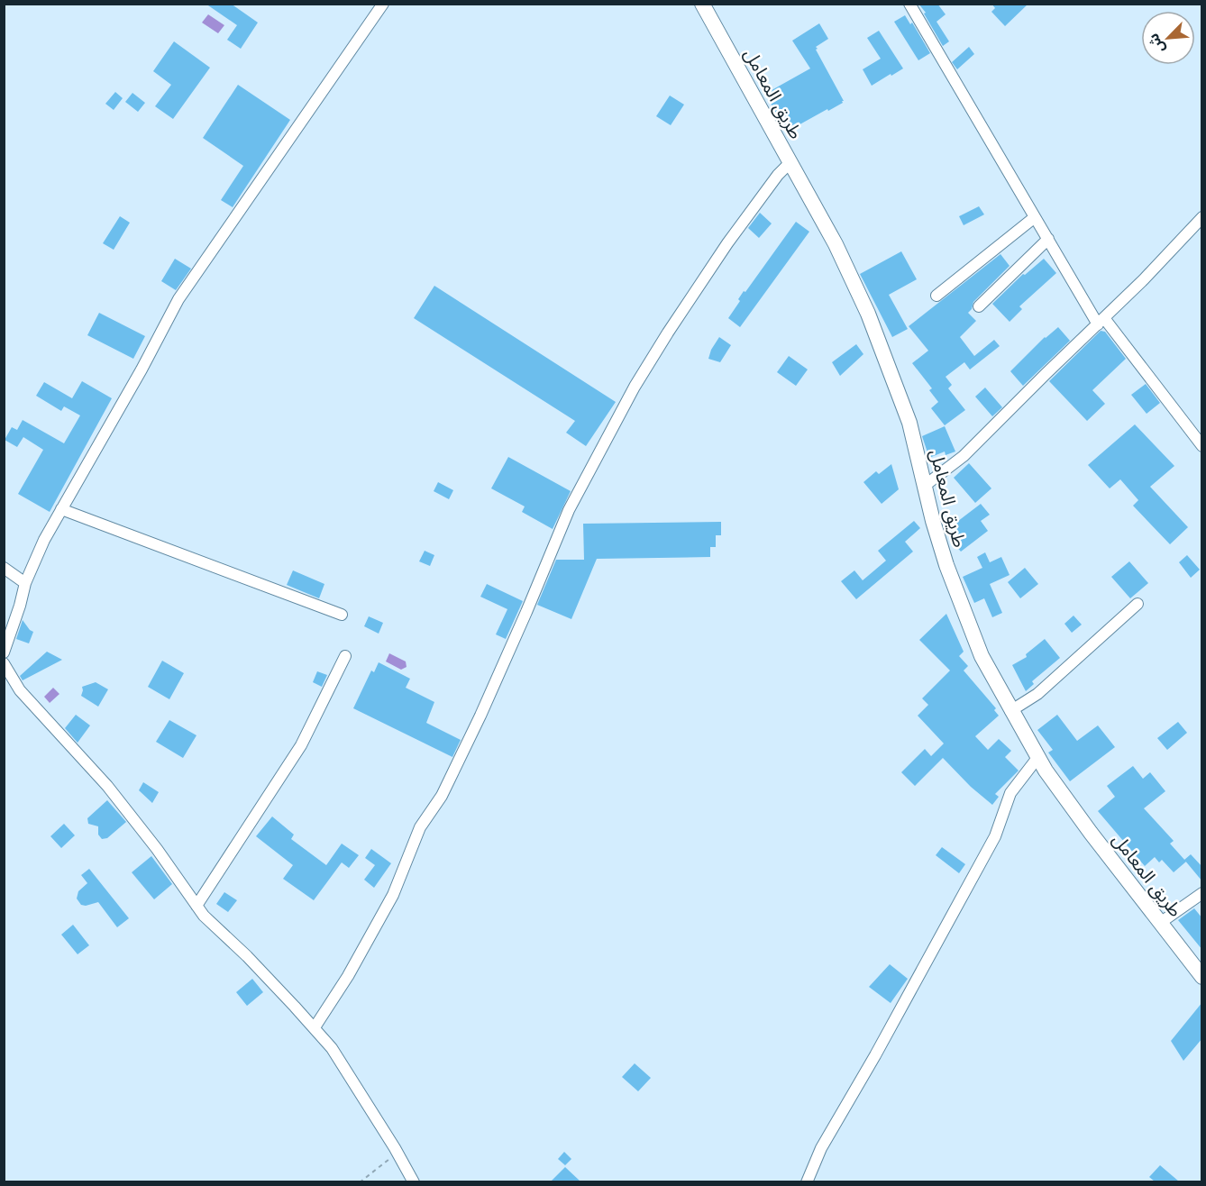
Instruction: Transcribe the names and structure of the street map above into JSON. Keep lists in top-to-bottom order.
{
  "streets": {
    "main road": ["طريق المعامل"]
  },
  "north": "bottom left"
}
